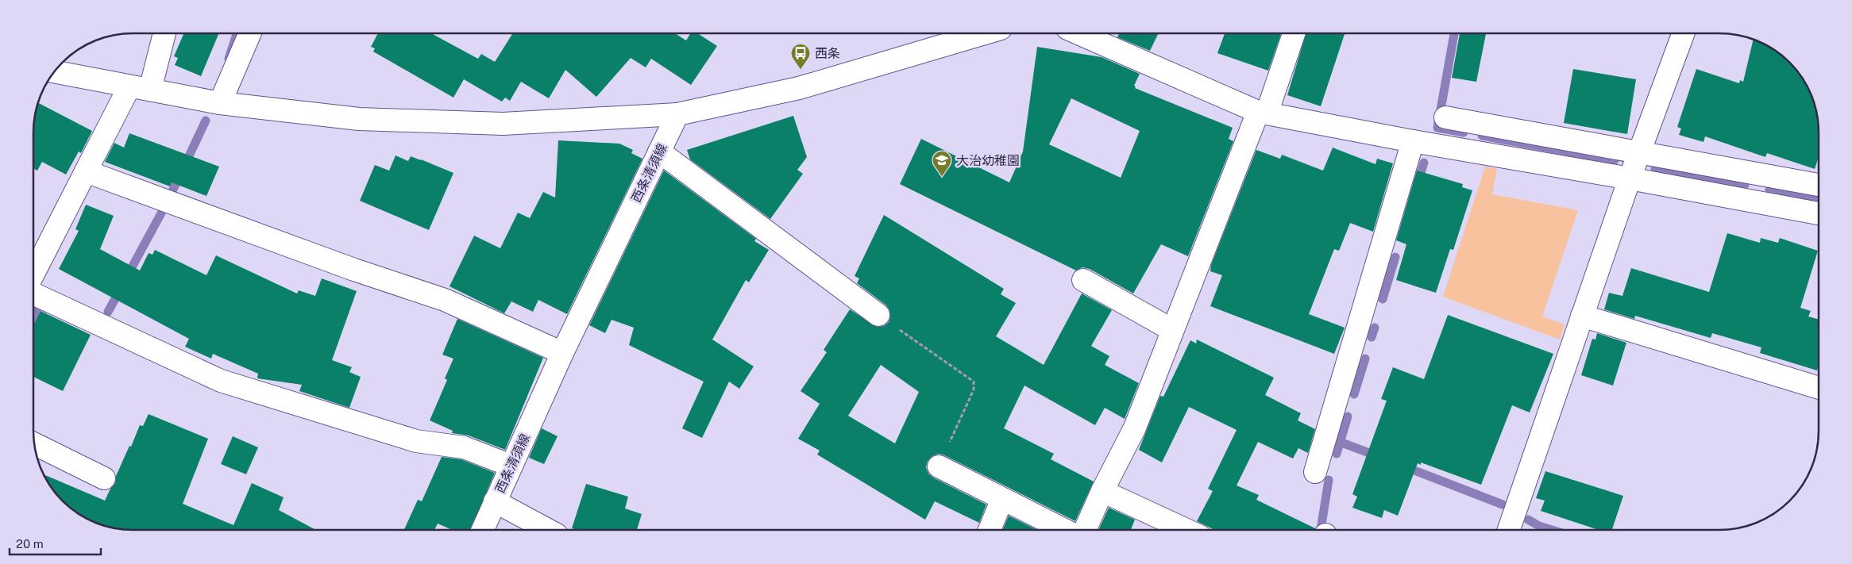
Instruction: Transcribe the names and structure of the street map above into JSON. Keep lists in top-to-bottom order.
{
  "streets": {
    "street": ["西条清須線"]
  },
  "places": {
    "bus stop": ["西条"],
    "school or university": ["大治幼稚園"]
  },
  "scale_bar": "20 m"
}
